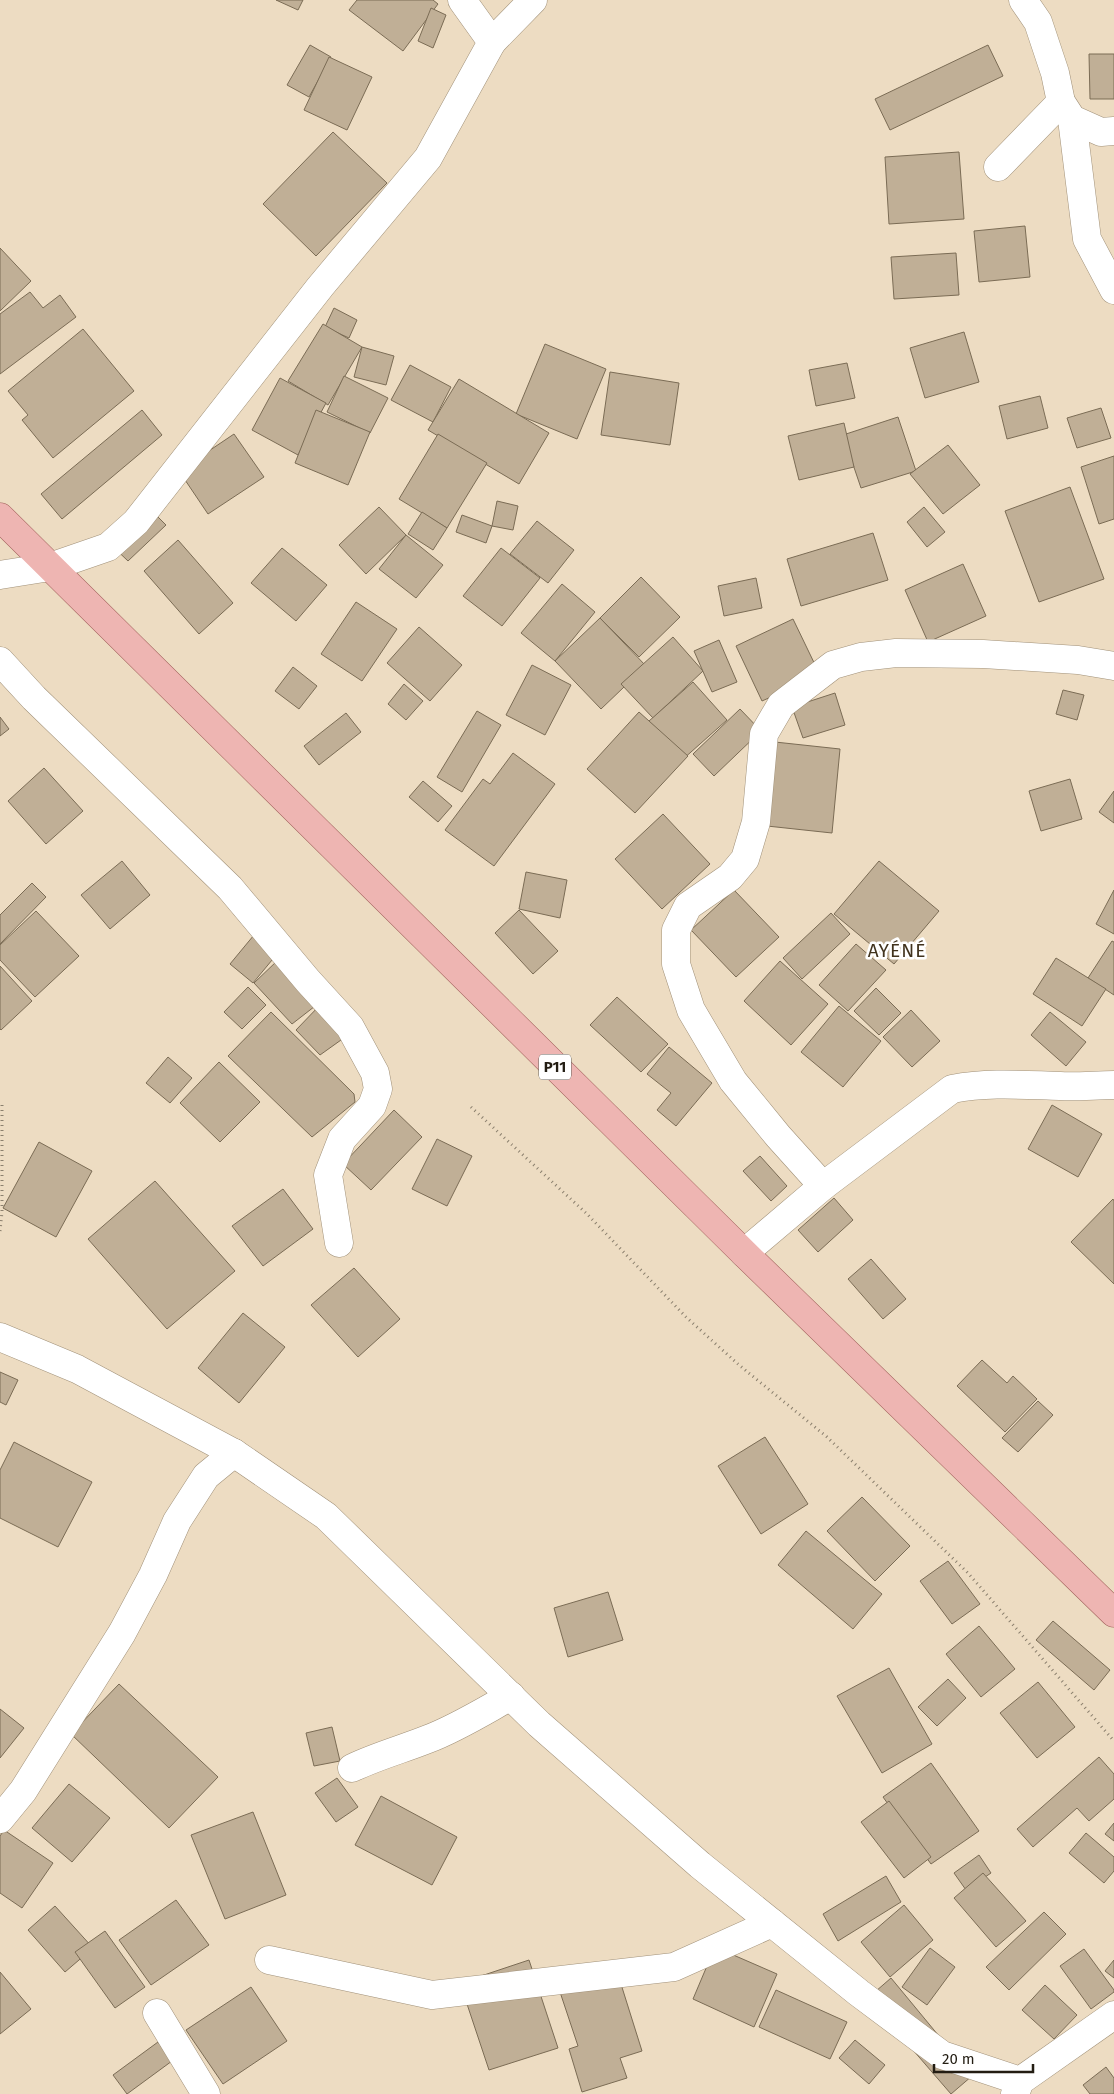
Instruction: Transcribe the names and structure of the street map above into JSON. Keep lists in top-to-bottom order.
{
  "streets": {
    "main road": ["P11"]
  },
  "districts": ["AYÉNÉ"],
  "scale_bar": "20 m"
}
